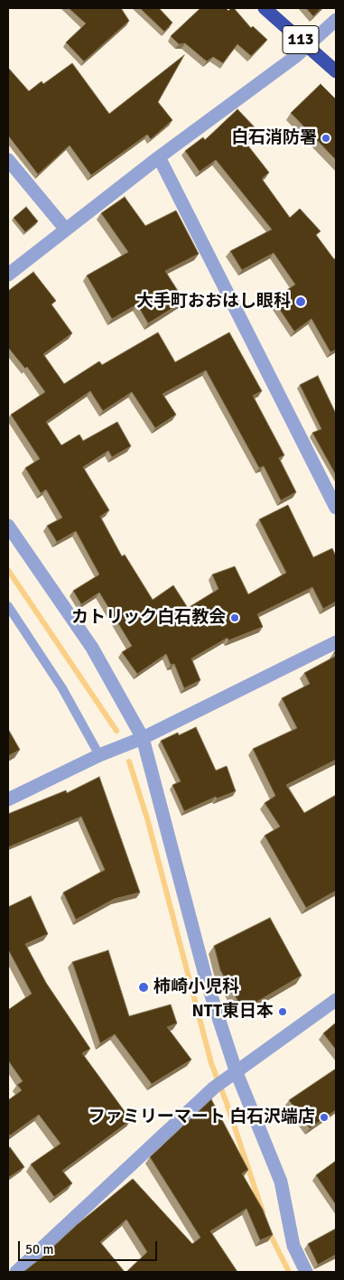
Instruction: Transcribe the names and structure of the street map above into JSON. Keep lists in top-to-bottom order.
{
  "streets": {
    "highway": ["113"]
  },
  "places": [
    "白石消防署",
    "大手町おおはし眼科",
    "カトリック白石教会",
    "柿崎小児科",
    "NTT東日本",
    "ファミリーマート 白石沢端店"
  ],
  "scale_bar": "50 m"
}
